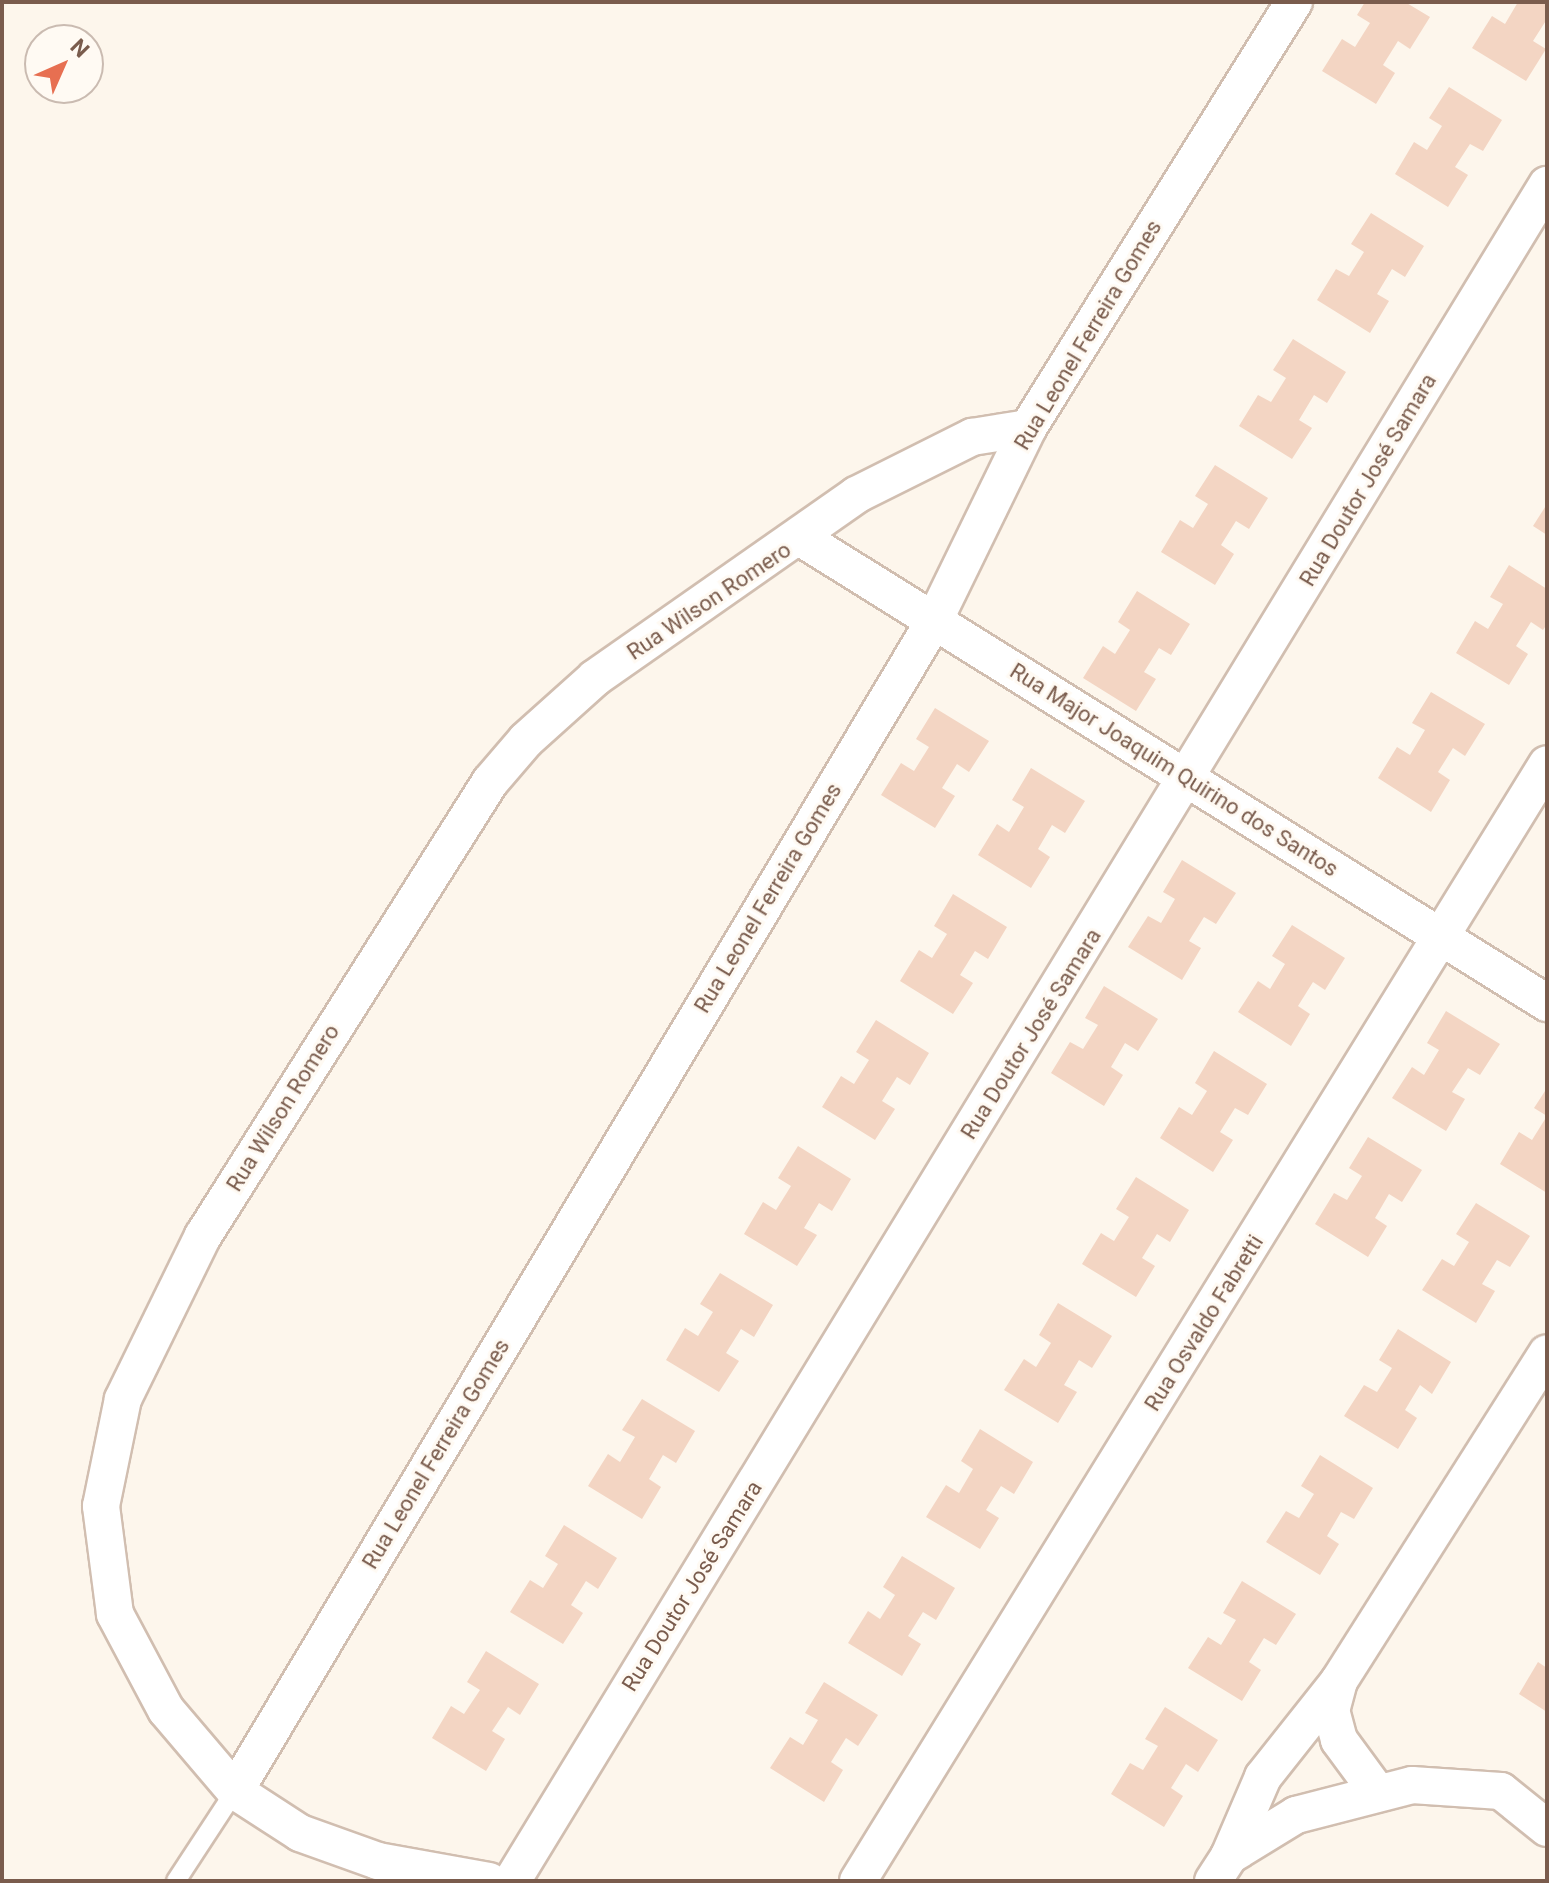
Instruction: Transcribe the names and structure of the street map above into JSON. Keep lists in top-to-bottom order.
{
  "streets": {
    "street": [
      "Rua Leonel Ferreira Gomes",
      "Rua Doutor José Samara",
      "Rua Wilson Romero",
      "Rua Major Joaquim Quirino dos Santos",
      "Rua Osvaldo Fabretti"
    ]
  },
  "crossings": [
    ["Rua Leonel Ferreira Gomes", "Rua Wilson Romero"],
    ["Rua Leonel Ferreira Gomes", "Rua Major Joaquim Quirino dos Santos"],
    ["Rua Doutor José Samara", "Rua Major Joaquim Quirino dos Santos"],
    ["Rua Wilson Romero", "Rua Major Joaquim Quirino dos Santos"],
    ["Rua Major Joaquim Quirino dos Santos", "Rua Osvaldo Fabretti"]
  ],
  "north": "top right"
}
